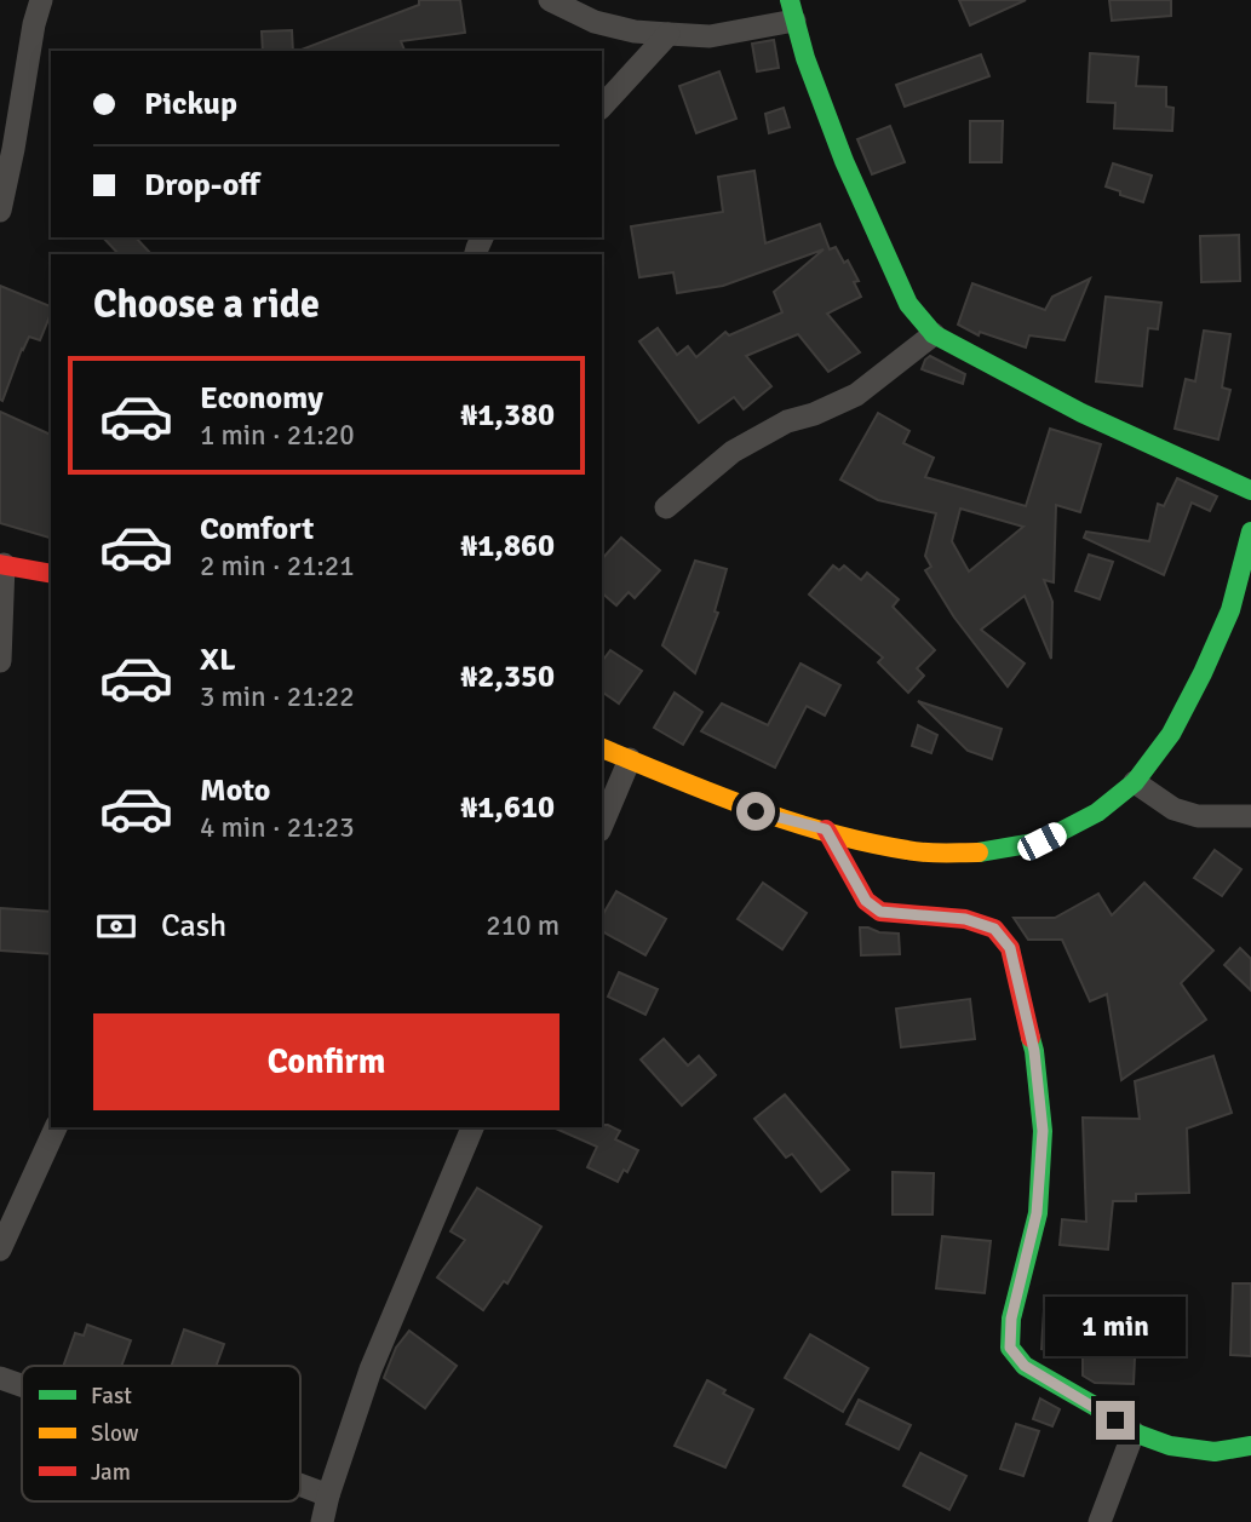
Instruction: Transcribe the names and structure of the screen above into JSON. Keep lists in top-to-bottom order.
{
  "legend": ["Fast", "Slow", "Jam"],
  "page": {
    "banner": ["Pickup", "Drop-off"],
    "heading": "Choose a ride",
    "list": [
      {
        "name": "Economy",
        "note": "1 min · 21:20",
        "value": "₦1,380"
      },
      {
        "name": "Comfort",
        "note": "2 min · 21:21",
        "value": "₦1,860"
      },
      {
        "name": "XL",
        "note": "3 min · 21:22",
        "value": "₦2,350"
      },
      {
        "name": "Moto",
        "note": "4 min · 21:23",
        "value": "₦1,610"
      }
    ],
    "pay": ["Cash", "210 m"],
    "buttons": "Confirm",
    "bubble": "1 min"
  }
}
